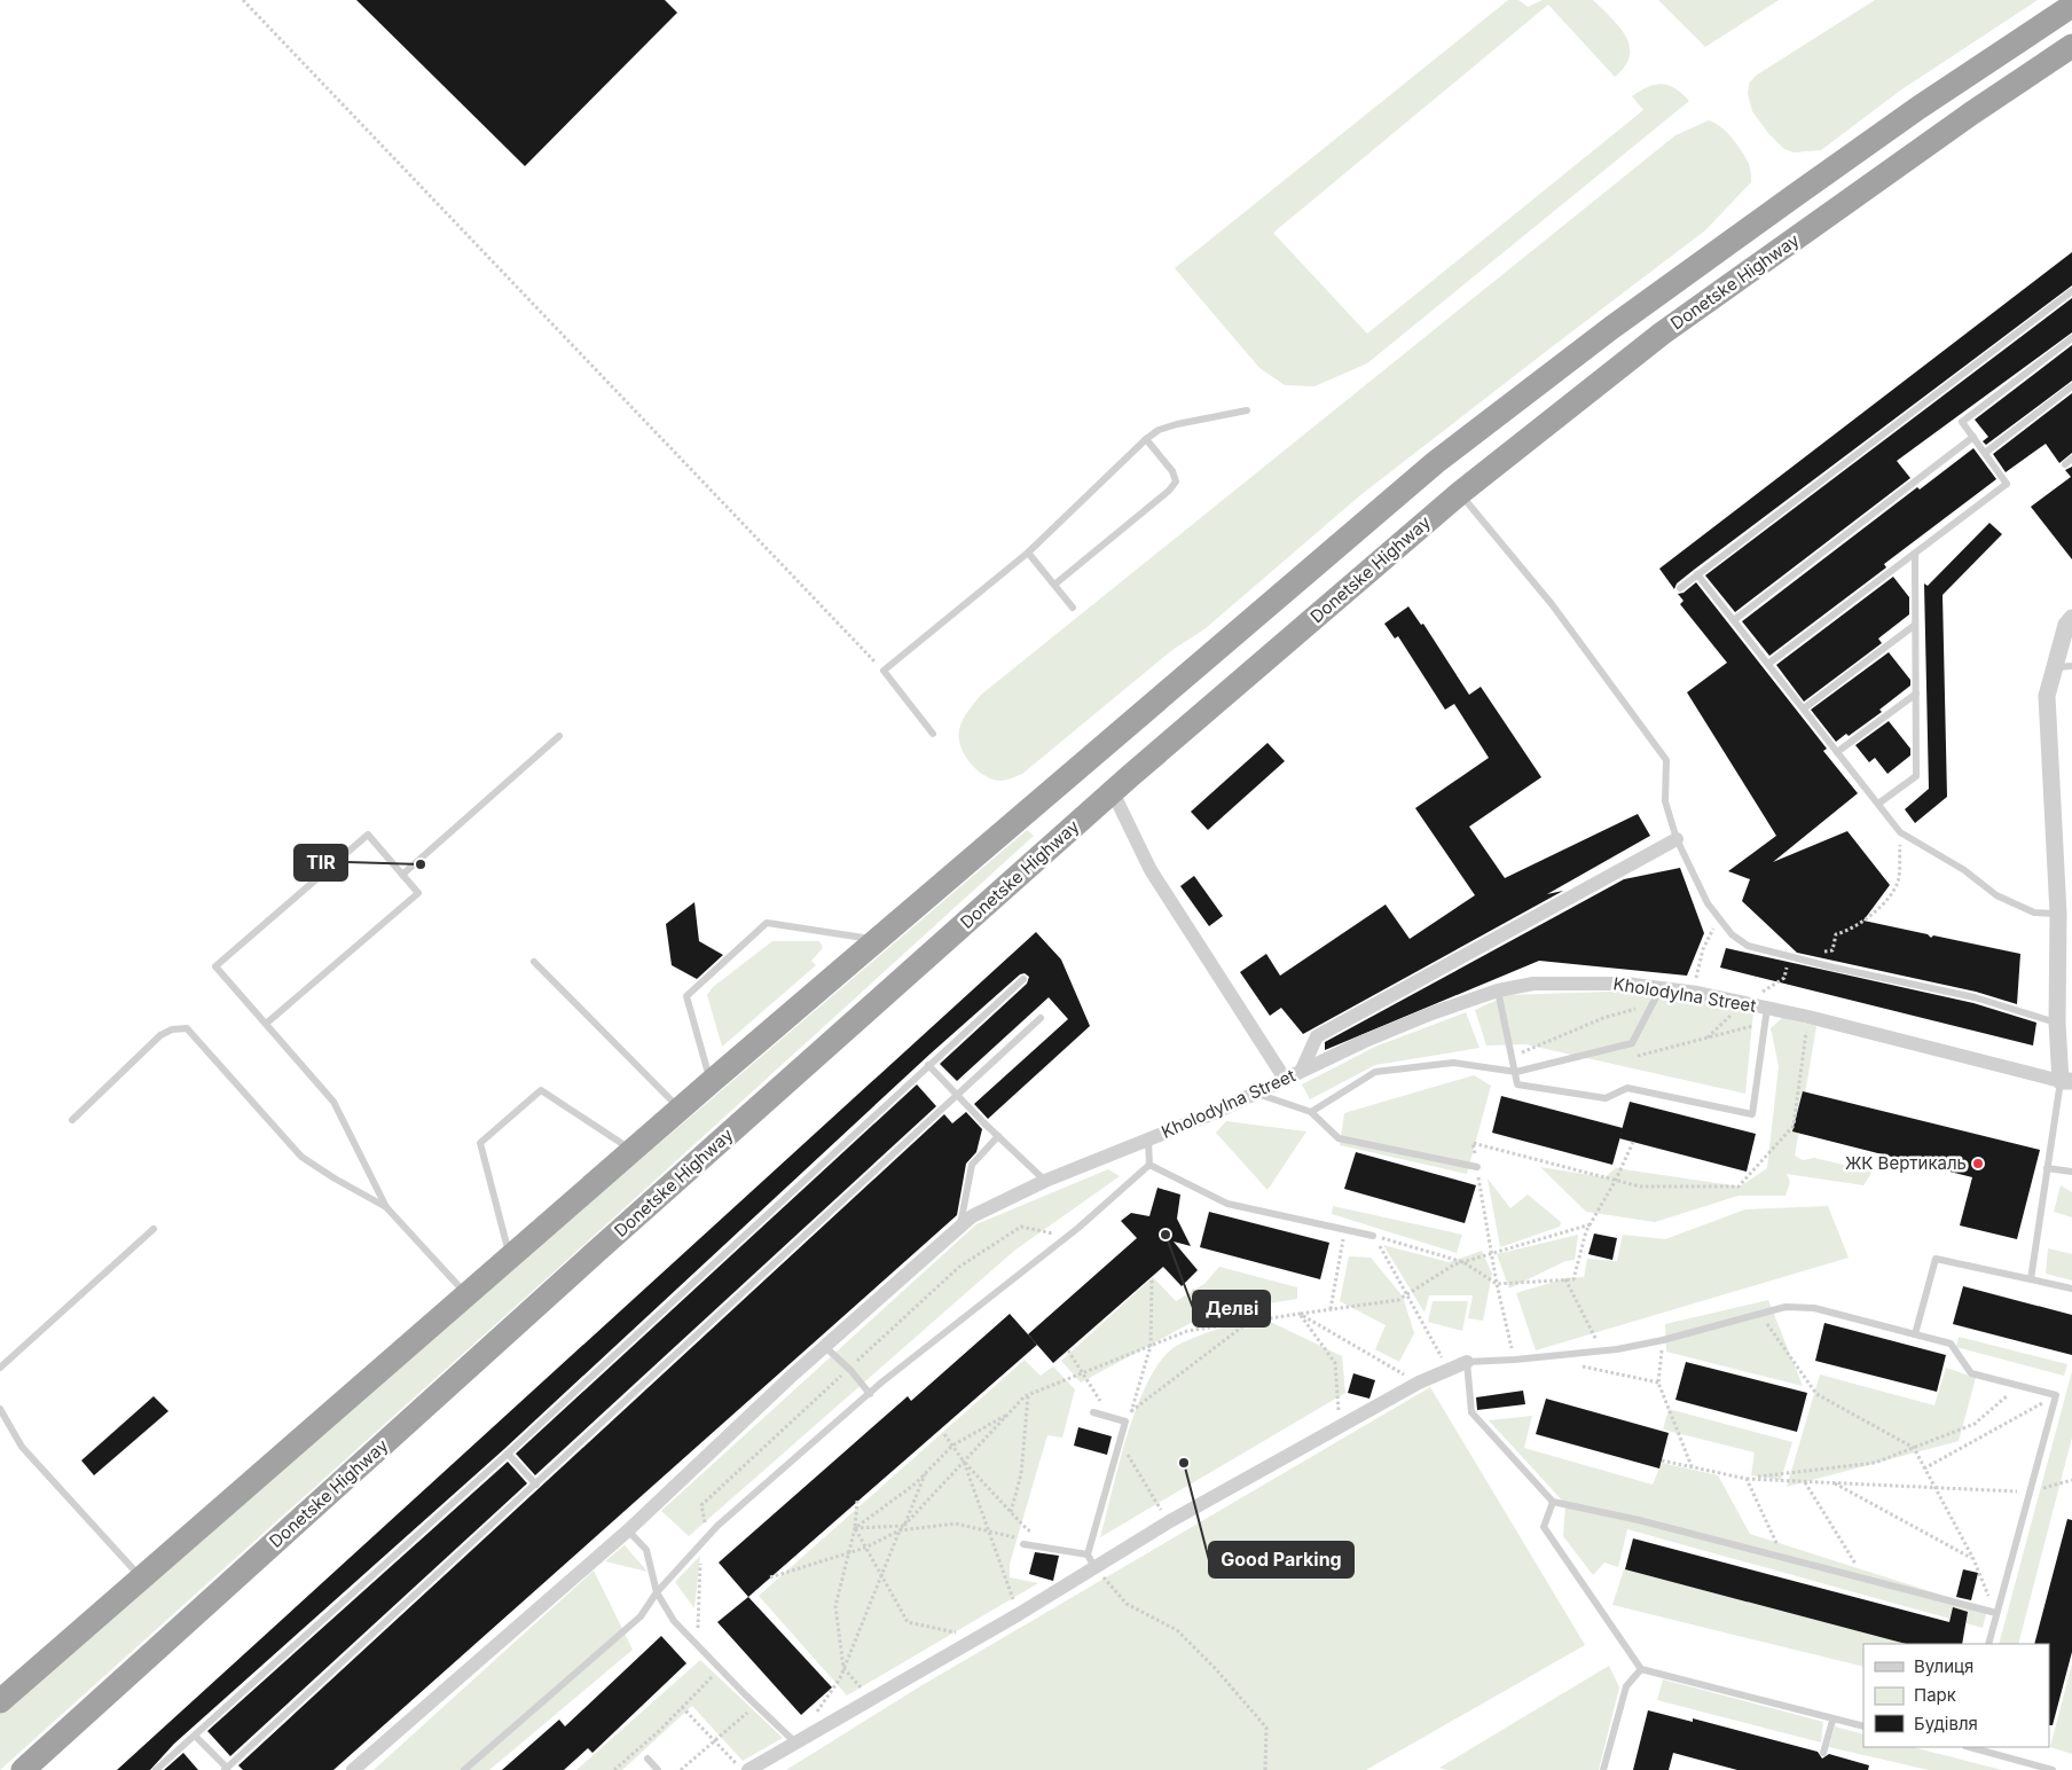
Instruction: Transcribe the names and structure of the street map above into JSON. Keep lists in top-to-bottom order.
{
  "streets": {
    "highway": ["Donetske Highway"],
    "street": ["Kholodylna Street"]
  },
  "places": [
    "TIR",
    "ЖК Вертикаль",
    "Делві",
    "Good Parking"
  ],
  "legend": ["Вулиця", "Парк", "Будівля"]
}
